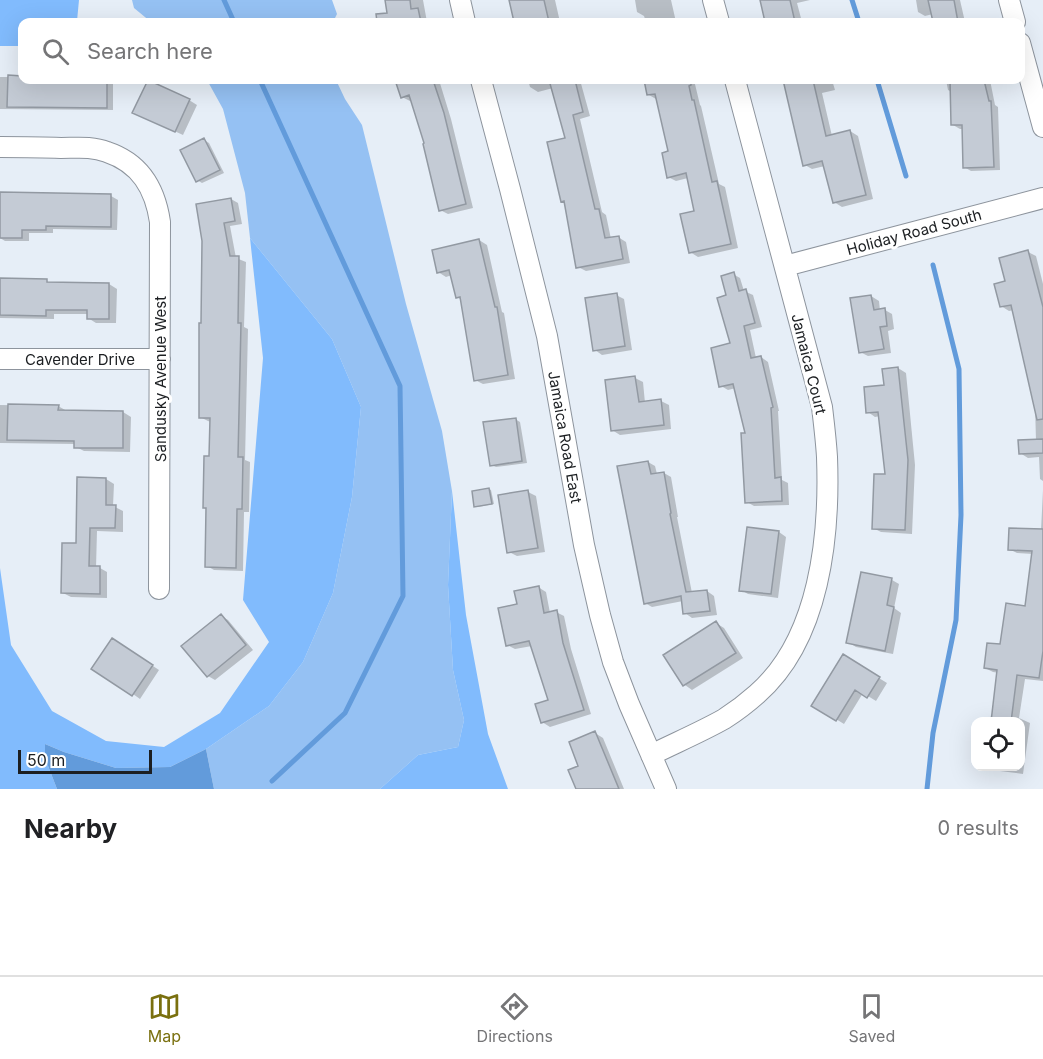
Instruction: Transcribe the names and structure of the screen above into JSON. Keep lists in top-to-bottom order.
{
  "streets": {
    "street": [
      "Holiday Road South",
      "Cavender Drive",
      "Jamaica Court",
      "Sandusky Avenue West",
      "Jamaica Road East"
    ]
  },
  "crossings": [
    ["Holiday Road South", "Jamaica Court"],
    ["Cavender Drive", "Sandusky Avenue West"],
    ["Jamaica Court", "Jamaica Road East"]
  ],
  "scale_bar": "50 m",
  "page": {
    "search": "Search here",
    "scale": "50 m",
    "heading": ["Nearby", "0 results"],
    "nav": ["Map", "Directions", "Saved"]
  }
}
